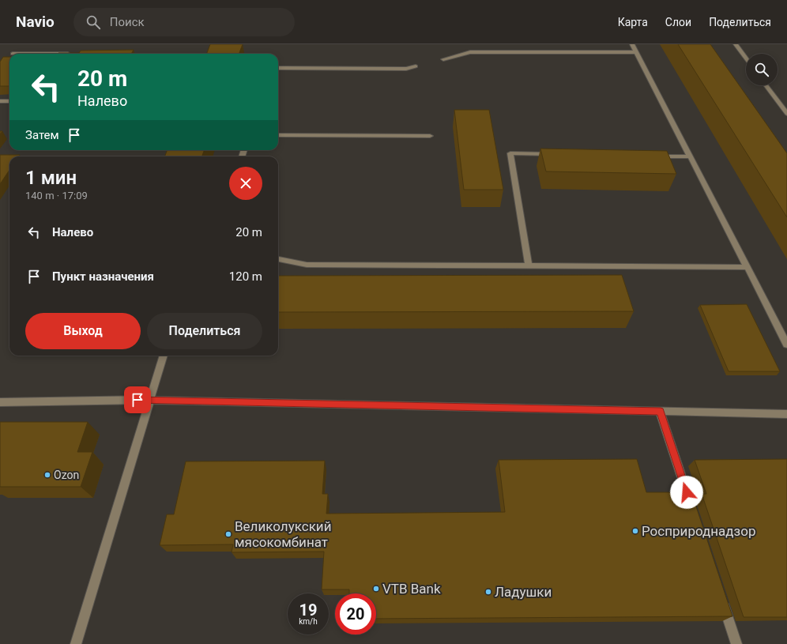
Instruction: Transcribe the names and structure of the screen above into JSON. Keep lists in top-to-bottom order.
{
  "places": [
    "Ozon",
    "Росприроднадзор",
    "Великолукский мясокомбинат",
    "VTB Bank",
    "Ладушки"
  ],
  "page": {
    "header": "Navio",
    "search": "Поиск",
    "nav": ["Карта", "Слои", "Поделиться"],
    "turn": ["20 m", "Налево"],
    "then": "Затем",
    "heading": ["1 мин", "140 m · 17:09"],
    "list": [
      {
        "name": "Налево",
        "value": "20 m"
      },
      {
        "name": "Пункт назначения",
        "value": "120 m"
      }
    ],
    "buttons": ["Выход", "Поделиться"],
    "speed": "19 km/h",
    "limit": "20"
  }
}
